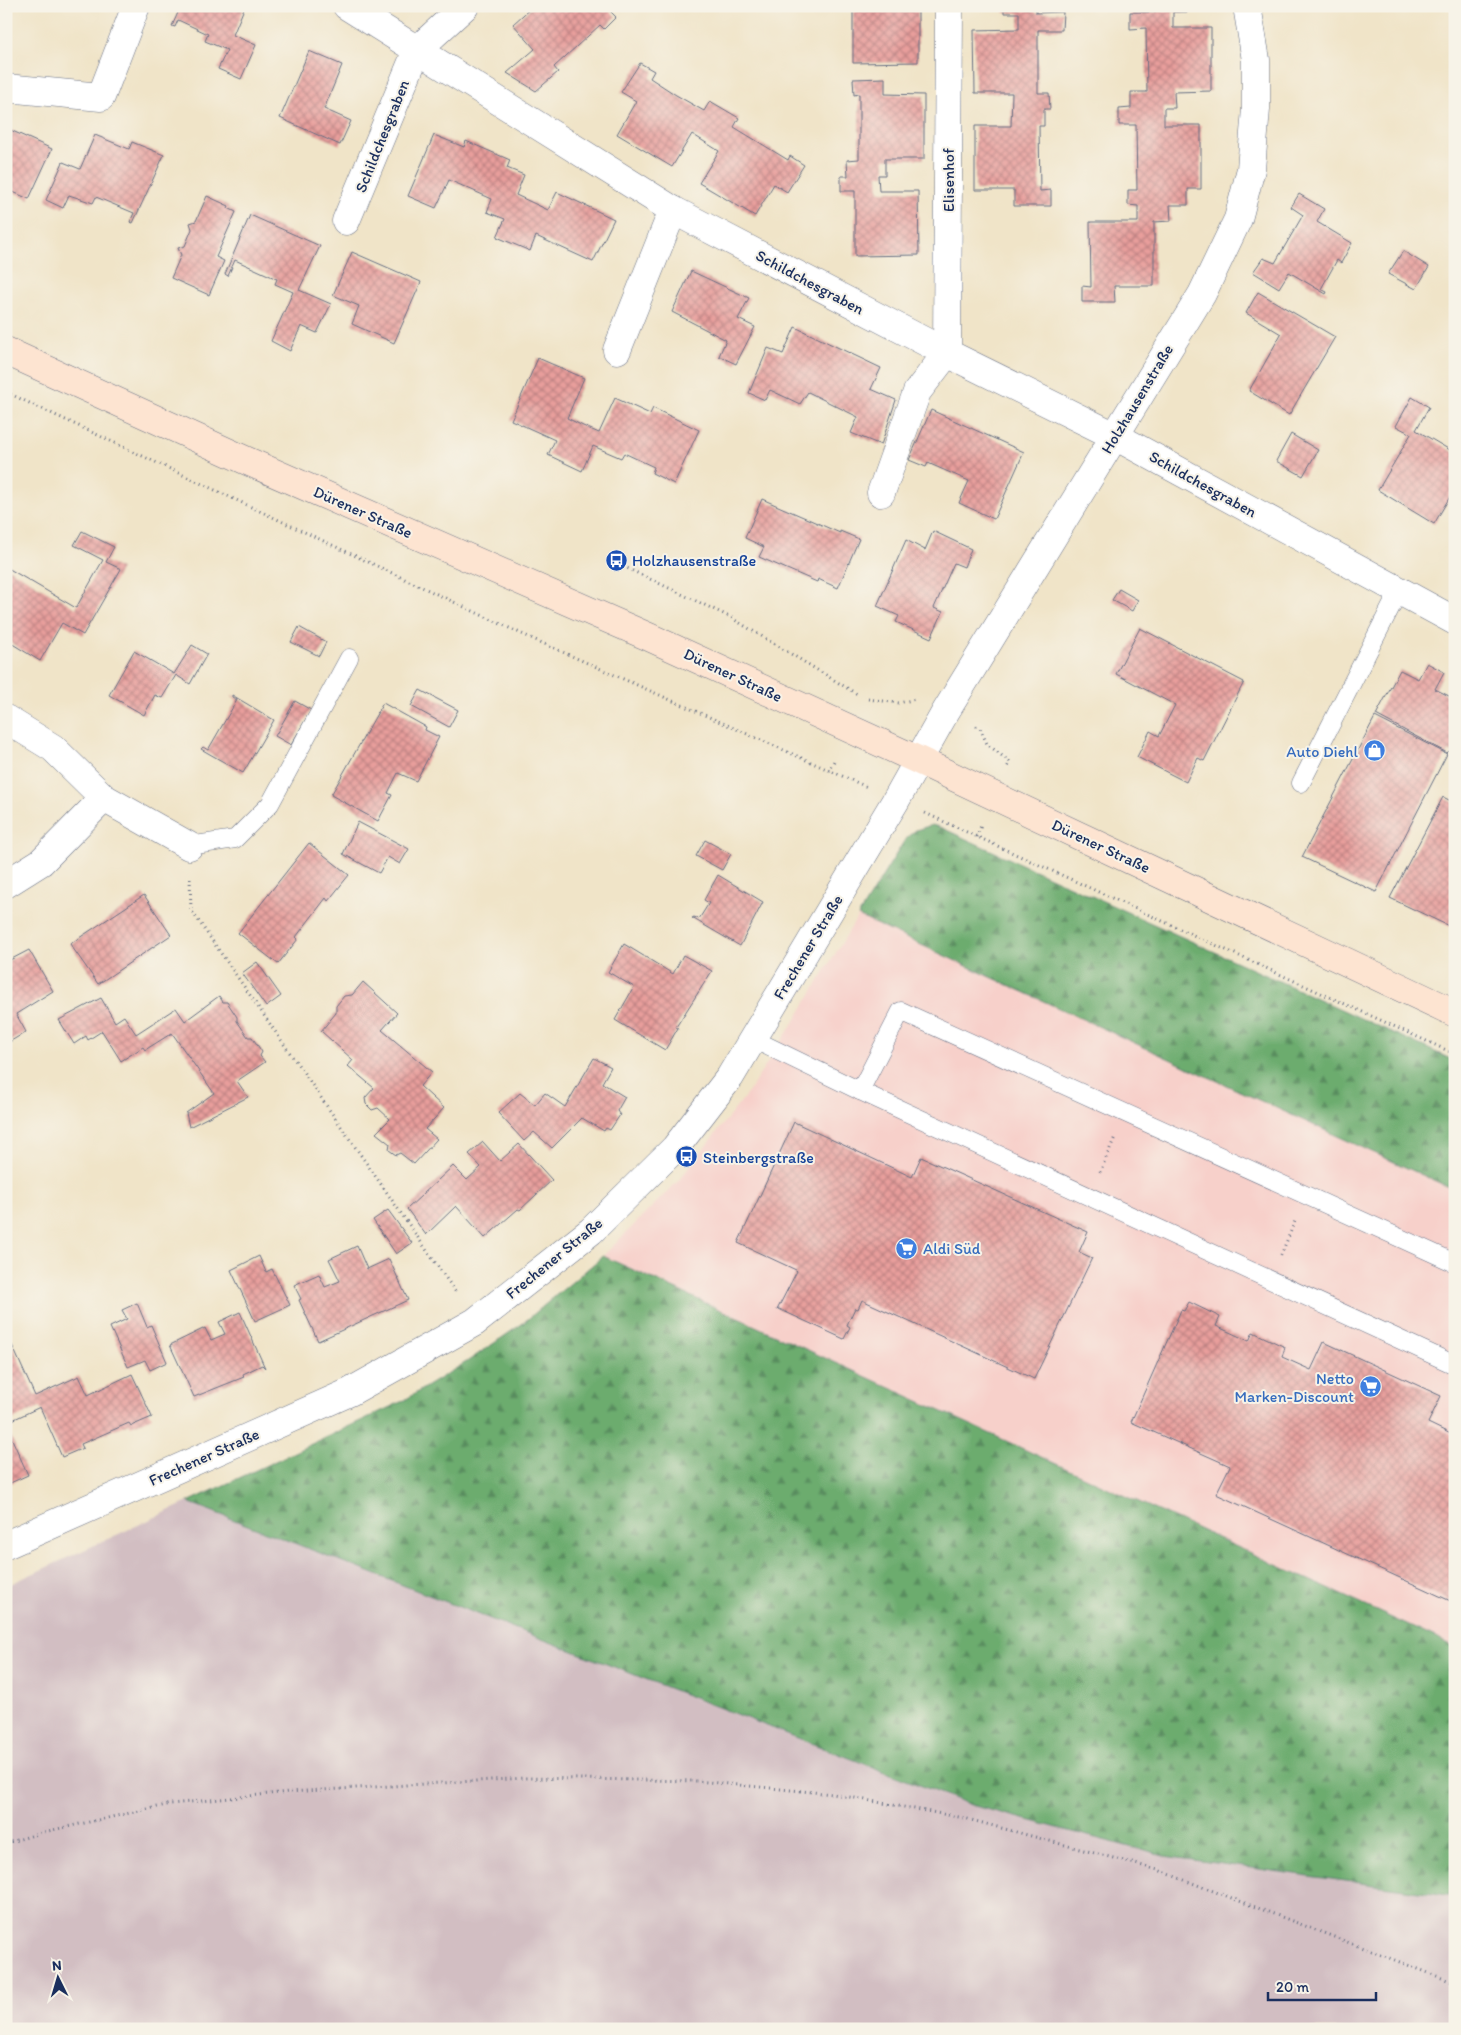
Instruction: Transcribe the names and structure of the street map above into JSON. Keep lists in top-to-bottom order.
{
  "streets": {
    "main road": ["Dürener Straße"],
    "street": [
      "Schildchesgraben",
      "Elisenhof",
      "Holzhausenstraße",
      "Frechener Straße"
    ]
  },
  "crossings": [
    ["Schildchesgraben", "Elisenhof"],
    ["Schildchesgraben", "Holzhausenstraße"],
    ["Holzhausenstraße", "Dürener Straße"],
    ["Holzhausenstraße", "Frechener Straße"],
    ["Dürener Straße", "Frechener Straße"]
  ],
  "places": {
    "bus stop": ["Holzhausenstraße", "Steinbergstraße"],
    "shop": ["Auto Diehl"],
    "supermarket": ["Aldi Süd", "Netto Marken-Discount"]
  },
  "scale_bar": "20 m",
  "north": "top"
}
